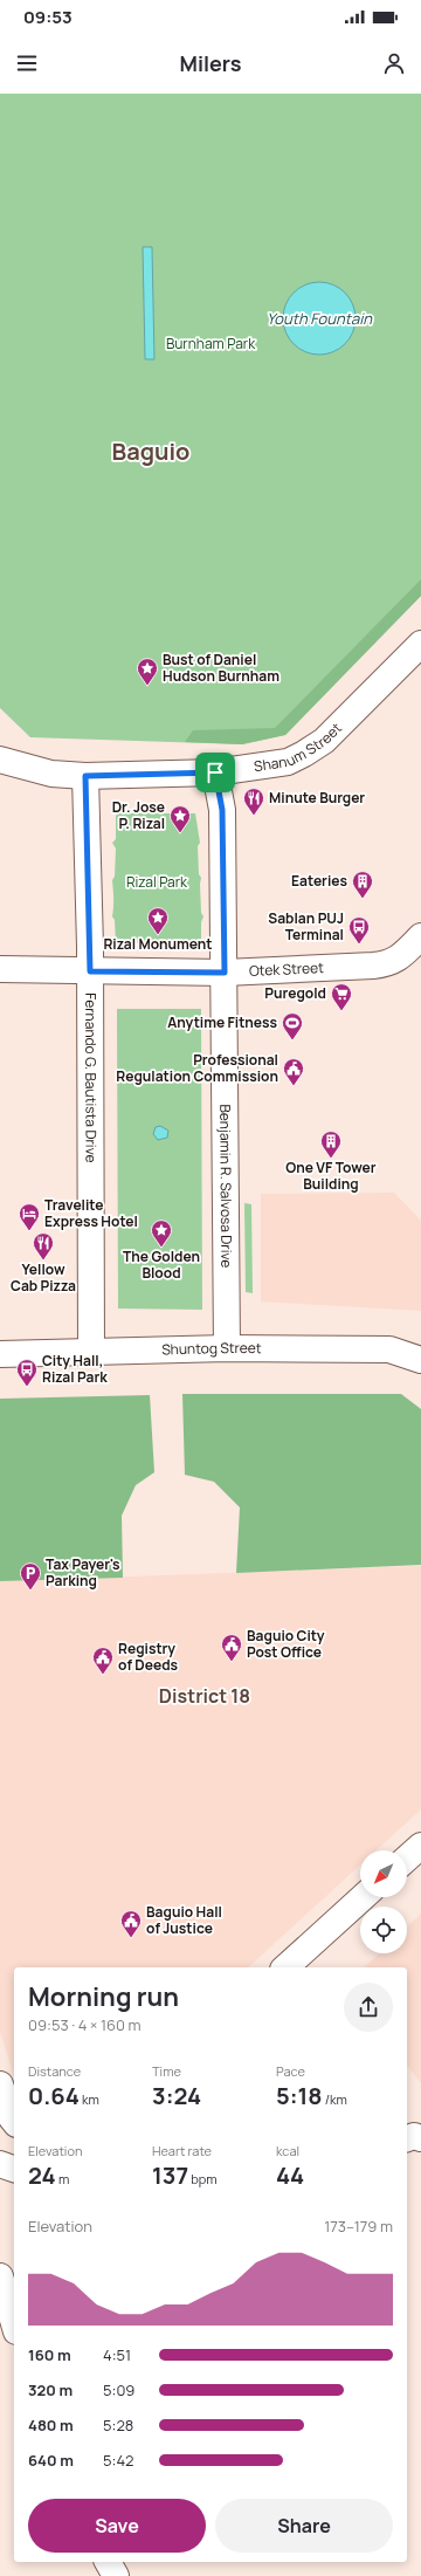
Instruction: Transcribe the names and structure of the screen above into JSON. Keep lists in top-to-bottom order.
{
  "streets": {
    "main road": [
      "Shanum Street",
      "Otek Street",
      "Fernando G. Bautista Drive",
      "Benjamin R. Salvosa Drive",
      "Shuntog Street"
    ]
  },
  "crossings": [
    ["Shanum Street", "Fernando G. Bautista Drive"],
    ["Shanum Street", "Benjamin R. Salvosa Drive"],
    ["Otek Street", "Fernando G. Bautista Drive"],
    ["Otek Street", "Benjamin R. Salvosa Drive"],
    ["Fernando G. Bautista Drive", "Shuntog Street"],
    ["Benjamin R. Salvosa Drive", "Shuntog Street"]
  ],
  "districts": ["Baguio", "District 18"],
  "water": ["Youth Fountain"],
  "parks": ["Burnham Park", "Rizal Park"],
  "places": {
    "place": [
      "Bust of Daniel Hudson Burnham",
      "Dr. Jose P. Rizal",
      "Rizal Monument",
      "The Golden Blood"
    ],
    "restaurant": ["Minute Burger", "Yellow Cab Pizza"],
    "building": ["Eateries", "One VF Tower Building"],
    "bus stop": ["Sablan PUJ Terminal", "City Hall, Rizal Park"],
    "supermarket": ["Puregold"],
    "sports": ["Anytime Fitness"],
    "public building": [
      "Professional Regulation Commission",
      "Baguio City Post Office",
      "Registry of Deeds",
      "Baguio Hall of Justice"
    ],
    "hotel": ["Travelite Express Hotel"],
    "parking": ["Tax Payer's Parking"]
  },
  "north": "bottom left",
  "page": {
    "status": "09:53",
    "header": "Milers",
    "heading": ["Morning run", "09:53 · 4 × 160 m"],
    "stats": [
      ["Distance", "0.64 km"],
      ["Time", "3:24"],
      ["Pace", "5:18 /km"],
      ["Elevation", "24 m"],
      ["Heart rate", "137 bpm"],
      ["kcal", "44"]
    ],
    "chart": ["Elevation", "173–179 m"],
    "list": [
      {
        "name": "160 m",
        "note": "4:51"
      },
      {
        "name": "320 m",
        "note": "5:09"
      },
      {
        "name": "480 m",
        "note": "5:28"
      },
      {
        "name": "640 m",
        "note": "5:42"
      }
    ],
    "buttons": ["Save", "Share"]
  }
}
